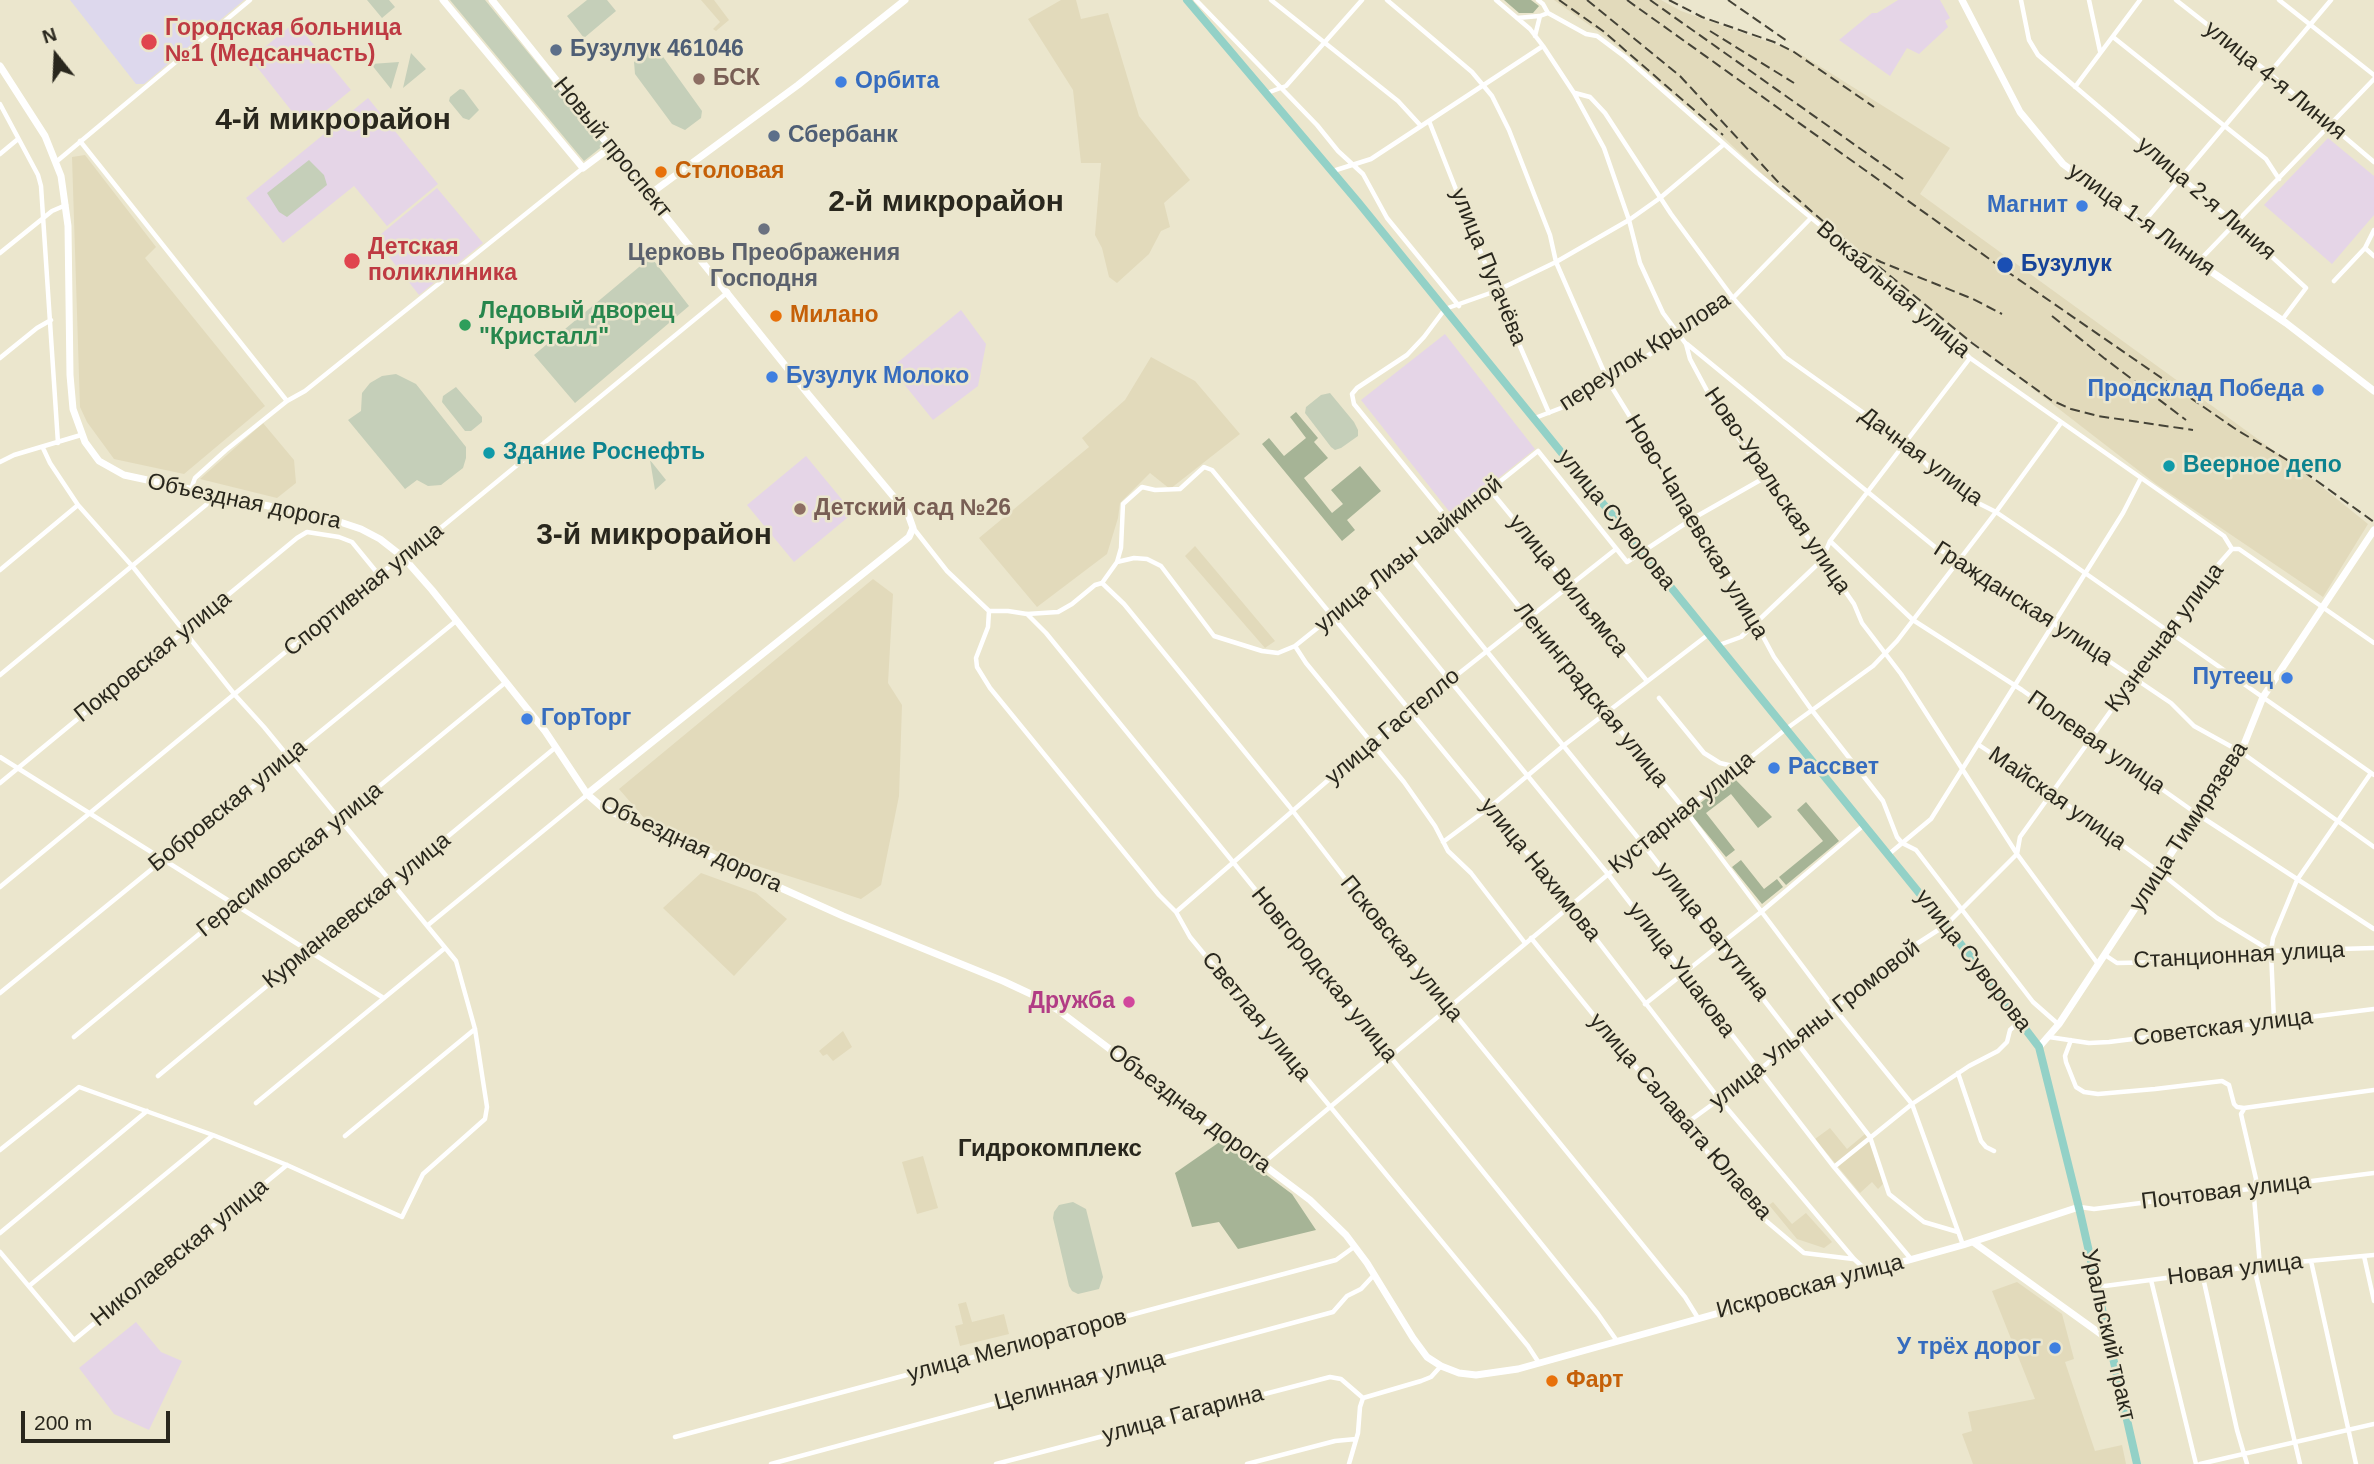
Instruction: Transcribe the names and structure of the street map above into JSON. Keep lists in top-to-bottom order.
{
  "streets": {
    "main road": [
      "Новый проспект",
      "улица 1-я Линия",
      "Объездная дорога",
      "улица Суворова",
      "улица Тимирязева",
      "Искровская улица",
      "Уральский тракт"
    ],
    "street": [
      "улица 4-я Линия",
      "улица 2-я Линия",
      "улица Пугачёва",
      "Вокзальная улица",
      "переулок Крылова",
      "Дачная улица",
      "Ново-Уральская улица",
      "Ново-Чапаевская улица",
      "улица Лизы Чайкиной",
      "улица Вильямса",
      "Спортивная улица",
      "Гражданская улица",
      "Кузнечная улица",
      "Покровская улица",
      "Ленинградская улица",
      "улица Гастелло",
      "Полевая улица",
      "Майская улица",
      "Бобровская улица",
      "Кустарная улица",
      "Герасимовская улица",
      "улица Нахимова",
      "Курманаевская улица",
      "улица Ватутина",
      "Псковская улица",
      "Станционная улица",
      "улица Ушакова",
      "Новгородская улица",
      "Светлая улица",
      "улица Ульяны Громовой",
      "Советская улица",
      "улица Салавата Юлаева",
      "Почтовая улица",
      "Николаевская улица",
      "Новая улица",
      "улица Мелиораторов",
      "Целинная улица",
      "улица Гагарина"
    ]
  },
  "crossings": [
    ["Новый проспект", "Спортивная улица"],
    ["улица 2-я Линия", "улица 1-я Линия"],
    ["улица Пугачёва", "переулок Крылова"],
    ["Вокзальная улица", "переулок Крылова"],
    ["Вокзальная улица", "Кузнечная улица"],
    ["Вокзальная улица", "Кустарная улица"],
    ["Вокзальная улица", "улица Тимирязева"],
    ["переулок Крылова", "Дачная улица"],
    ["переулок Крылова", "Ново-Уральская улица"],
    ["переулок Крылова", "улица Суворова"],
    ["переулок Крылова", "Ново-Чапаевская улица"],
    ["Дачная улица", "Ново-Уральская улица"],
    ["Дачная улица", "Кузнечная улица"],
    ["Дачная улица", "Кустарная улица"],
    ["Дачная улица", "улица Тимирязева"],
    ["Ново-Уральская улица", "Гражданская улица"],
    ["Ново-Уральская улица", "Кузнечная улица"],
    ["Ново-Уральская улица", "Кустарная улица"],
    ["Ново-Уральская улица", "улица Тимирязева"],
    ["Объездная дорога", "Спортивная улица"],
    ["Объездная дорога", "Бобровская улица"],
    ["Объездная дорога", "Кустарная улица"],
    ["Объездная дорога", "Герасимовская улица"],
    ["Объездная дорога", "Курманаевская улица"],
    ["Объездная дорога", "Светлая улица"],
    ["Объездная дорога", "Искровская улица"],
    ["Объездная дорога", "улица Мелиораторов"],
    ["Объездная дорога", "Целинная улица"],
    ["улица Суворова", "Кузнечная улица"],
    ["улица Суворова", "Ленинградская улица"],
    ["улица Суворова", "Кустарная улица"],
    ["улица Суворова", "улица Тимирязева"],
    ["улица Суворова", "улица Ульяны Громовой"],
    ["улица Суворова", "Уральский тракт"],
    ["Ново-Чапаевская улица", "Кузнечная улица"],
    ["Ново-Чапаевская улица", "Кустарная улица"],
    ["Ново-Чапаевская улица", "улица Тимирязева"],
    ["улица Лизы Чайкиной", "улица Вильямса"],
    ["улица Лизы Чайкиной", "Ленинградская улица"],
    ["улица Лизы Чайкиной", "улица Гастелло"],
    ["улица Лизы Чайкиной", "улица Нахимова"],
    ["улица Лизы Чайкиной", "улица Ватутина"],
    ["улица Лизы Чайкиной", "улица Ушакова"],
    ["улица Вильямса", "улица Гастелло"],
    ["Спортивная улица", "Покровская улица"],
    ["Гражданская улица", "Кузнечная улица"],
    ["Гражданская улица", "Кустарная улица"],
    ["Гражданская улица", "улица Тимирязева"],
    ["Кузнечная улица", "Полевая улица"],
    ["Кузнечная улица", "Майская улица"],
    ["Кузнечная улица", "улица Ульяны Громовой"],
    ["Ленинградская улица", "улица Гастелло"],
    ["Ленинградская улица", "Кустарная улица"],
    ["Ленинградская улица", "улица Ватутина"],
    ["Ленинградская улица", "улица Ульяны Громовой"],
    ["Ленинградская улица", "Искровская улица"],
    ["улица Гастелло", "улица Нахимова"],
    ["улица Гастелло", "улица Ватутина"],
    ["улица Гастелло", "Псковская улица"],
    ["улица Гастелло", "улица Ушакова"],
    ["улица Гастелло", "Новгородская улица"],
    ["улица Гастелло", "Светлая улица"],
    ["Полевая улица", "Кустарная улица"],
    ["Полевая улица", "улица Тимирязева"],
    ["Майская улица", "улица Тимирязева"],
    ["Майская улица", "Станционная улица"],
    ["Кустарная улица", "улица Нахимова"],
    ["Кустарная улица", "улица Ватутина"],
    ["Кустарная улица", "Псковская улица"],
    ["Кустарная улица", "улица Ушакова"],
    ["Кустарная улица", "Новгородская улица"],
    ["Кустарная улица", "Светлая улица"],
    ["Кустарная улица", "улица Салавата Юлаева"],
    ["улица Тимирязева", "Станционная улица"],
    ["улица Тимирязева", "Советская улица"],
    ["улица Тимирязева", "Уральский тракт"],
    ["улица Нахимова", "улица Ульяны Громовой"],
    ["улица Нахимова", "улица Салавата Юлаева"],
    ["улица Нахимова", "Искровская улица"],
    ["улица Ватутина", "улица Ульяны Громовой"],
    ["Псковская улица", "Искровская улица"],
    ["улица Ушакова", "улица Ульяны Громовой"],
    ["улица Ушакова", "Искровская улица"],
    ["Новгородская улица", "Искровская улица"],
    ["Светлая улица", "Искровская улица"],
    ["улица Ульяны Громовой", "улица Салавата Юлаева"],
    ["Почтовая улица", "Искровская улица"],
    ["Почтовая улица", "Уральский тракт"],
    ["Новая улица", "Уральский тракт"],
    ["Искровская улица", "Уральский тракт"]
  ],
  "districts": [
    "4-й микрорайон",
    "2-й микрорайон",
    "3-й микрорайон",
    "Гидрокомплекс"
  ],
  "places": [
    "Городская больница №1 (Медсанчасть)",
    "Бузулук 461046",
    "БСК",
    "Орбита",
    "Сбербанк",
    "Столовая",
    "Магнит",
    "Церковь Преображения Господня",
    "Детская поликлиника",
    "Бузулук",
    "Милано",
    "Ледовый дворец \"Кристалл\"",
    "Бузулук Молоко",
    "Продсклад Победа",
    "Здание Роснефть",
    "Веерное депо",
    "Детский сад №26",
    "Путеец",
    "ГорТорг",
    "Рассвет",
    "Дружба",
    "У трёх дорог",
    "Фарт"
  ],
  "scale_bar": "200 m",
  "north": "top"
}
